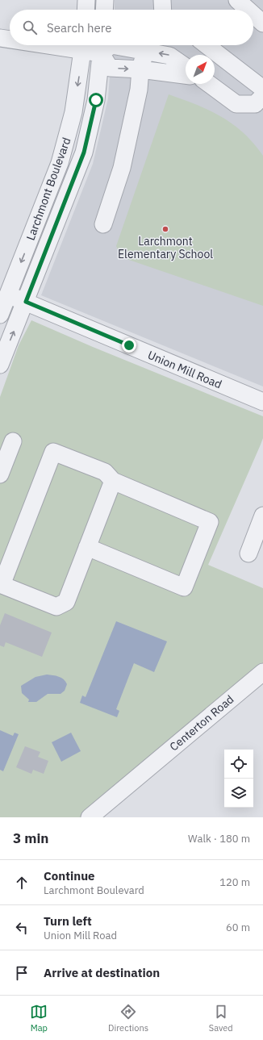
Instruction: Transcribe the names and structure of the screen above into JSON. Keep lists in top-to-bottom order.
{
  "streets": {
    "street": ["Larchmont Boulevard", "Union Mill Road", "Centerton Road"]
  },
  "crossings": [
    ["Larchmont Boulevard", "Union Mill Road"]
  ],
  "places": ["Larchmont Elementary School"],
  "north": "top right",
  "page": {
    "search": "Search here",
    "heading": ["3 min", "Walk · 180 m"],
    "list": [
      ["Continue", "Larchmont Boulevard", "120 m"],
      ["Turn left", "Union Mill Road", "60 m"],
      "Arrive at destination"
    ],
    "nav": ["Map", "Directions", "Saved"]
  }
}
